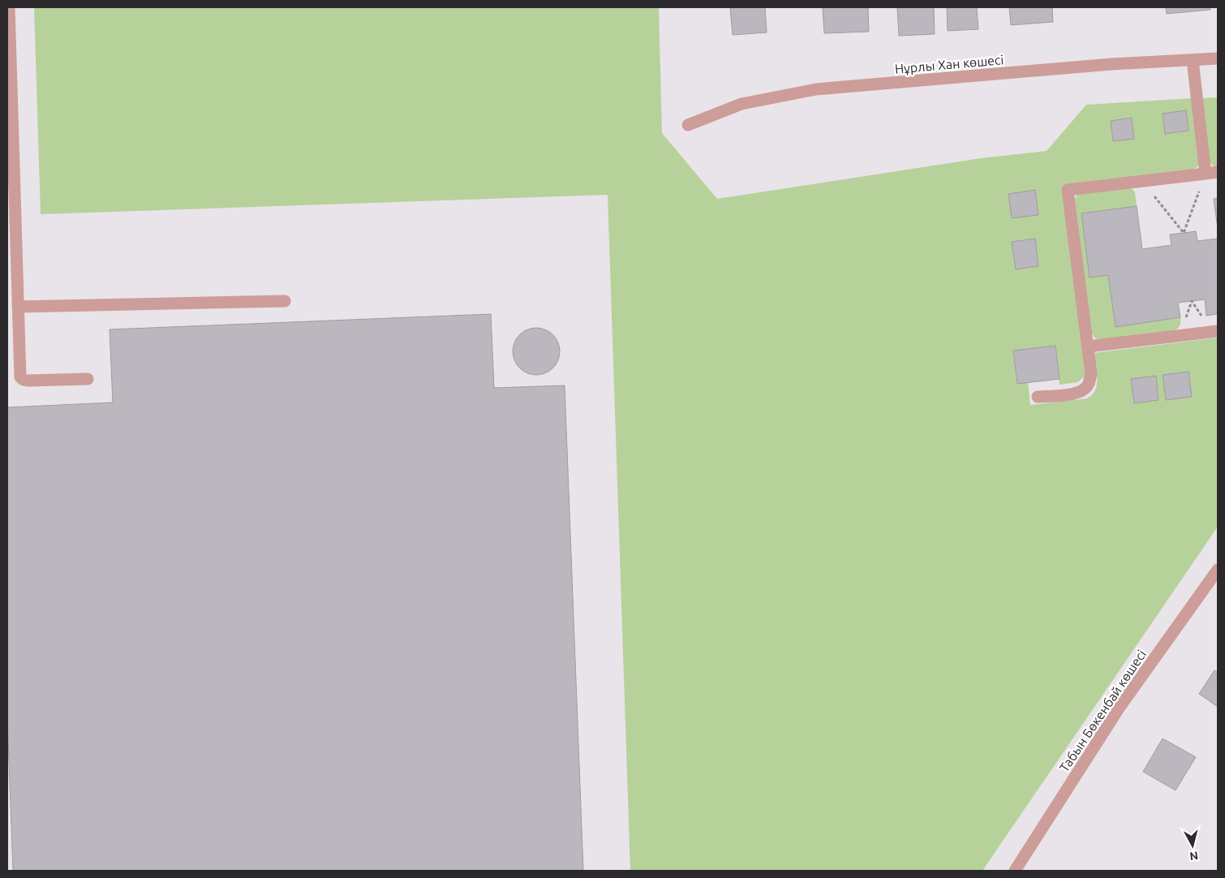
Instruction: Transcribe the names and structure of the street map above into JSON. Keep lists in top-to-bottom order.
{
  "streets": {
    "street": ["Нұрлы Хан көшесі", "Табын Бөкенбай көшесі"]
  },
  "north": "bottom"
}
